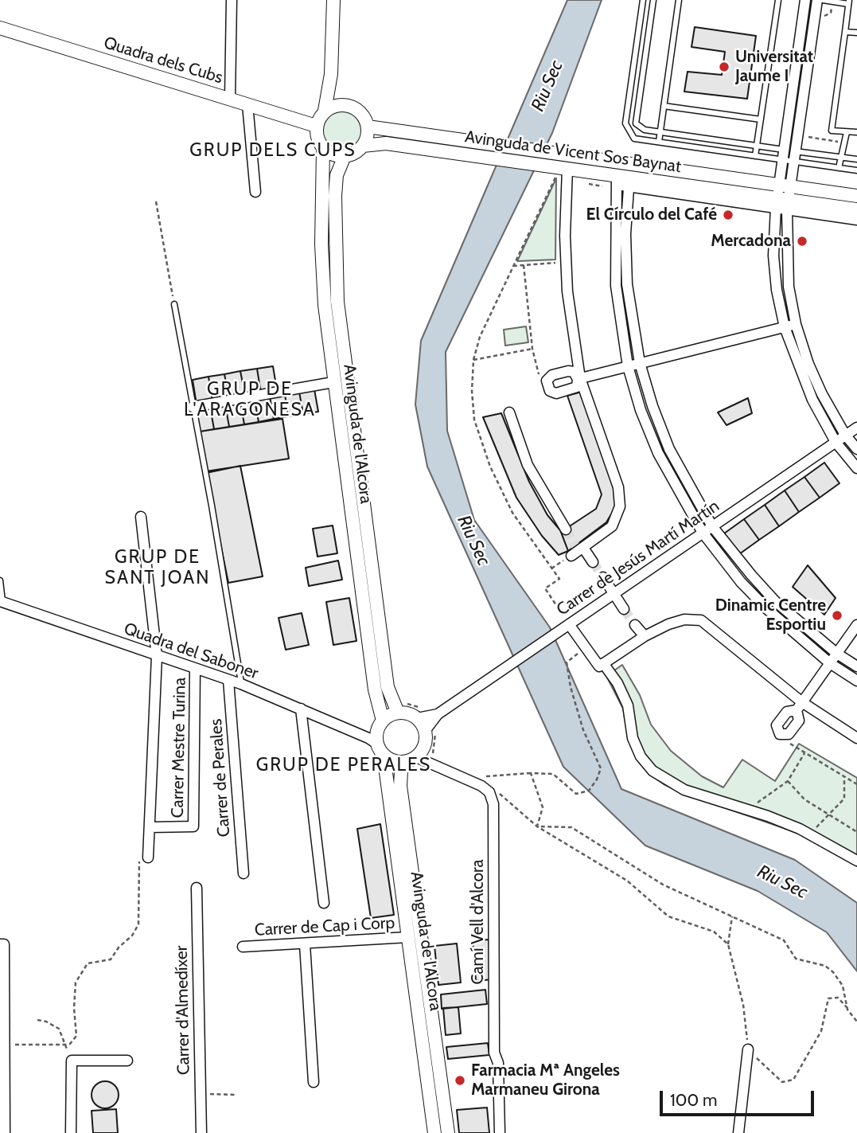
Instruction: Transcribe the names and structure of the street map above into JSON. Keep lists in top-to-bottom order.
{
  "streets": {
    "main road": ["Quadra dels Cubs", "Avinguda de Vicent Sos Baynat", "Avinguda de l'Alcora"],
    "street": [
      "Carrer de Jesús Martí Martín",
      "Quadra del Saboner",
      "Carrer Mestre Turina",
      "Carrer de Perales",
      "Camí Vell d'Alcora",
      "Carrer de Cap i Corp",
      "Carrer d'Almedíxer"
    ]
  },
  "crossings": [
    ["Quadra dels Cubs", "Avinguda de Vicent Sos Baynat"],
    ["Quadra dels Cubs", "Avinguda de l'Alcora"],
    ["Avinguda de Vicent Sos Baynat", "Avinguda de l'Alcora"],
    ["Avinguda de l'Alcora", "Carrer de Jesús Martí Martín"],
    ["Avinguda de l'Alcora", "Quadra del Saboner"],
    ["Avinguda de l'Alcora", "Carrer de Cap i Corp"],
    ["Carrer de Jesús Martí Martín", "Quadra del Saboner"],
    ["Quadra del Saboner", "Carrer Mestre Turina"],
    ["Quadra del Saboner", "Carrer de Perales"]
  ],
  "districts": [
    "GRUP DELS CUPS",
    "GRUP DE L'ARAGONESA",
    "GRUP DE SANT JOAN",
    "GRUP DE PERALES"
  ],
  "water": ["Riu Sec"],
  "places": [
    "Universitat Jaume I",
    "El Círculo del Café",
    "Mercadona",
    "Dinamic Centre Esportiu",
    "Farmacia Mª Angeles Marmaneu Girona"
  ],
  "scale_bar": "100 m"
}
